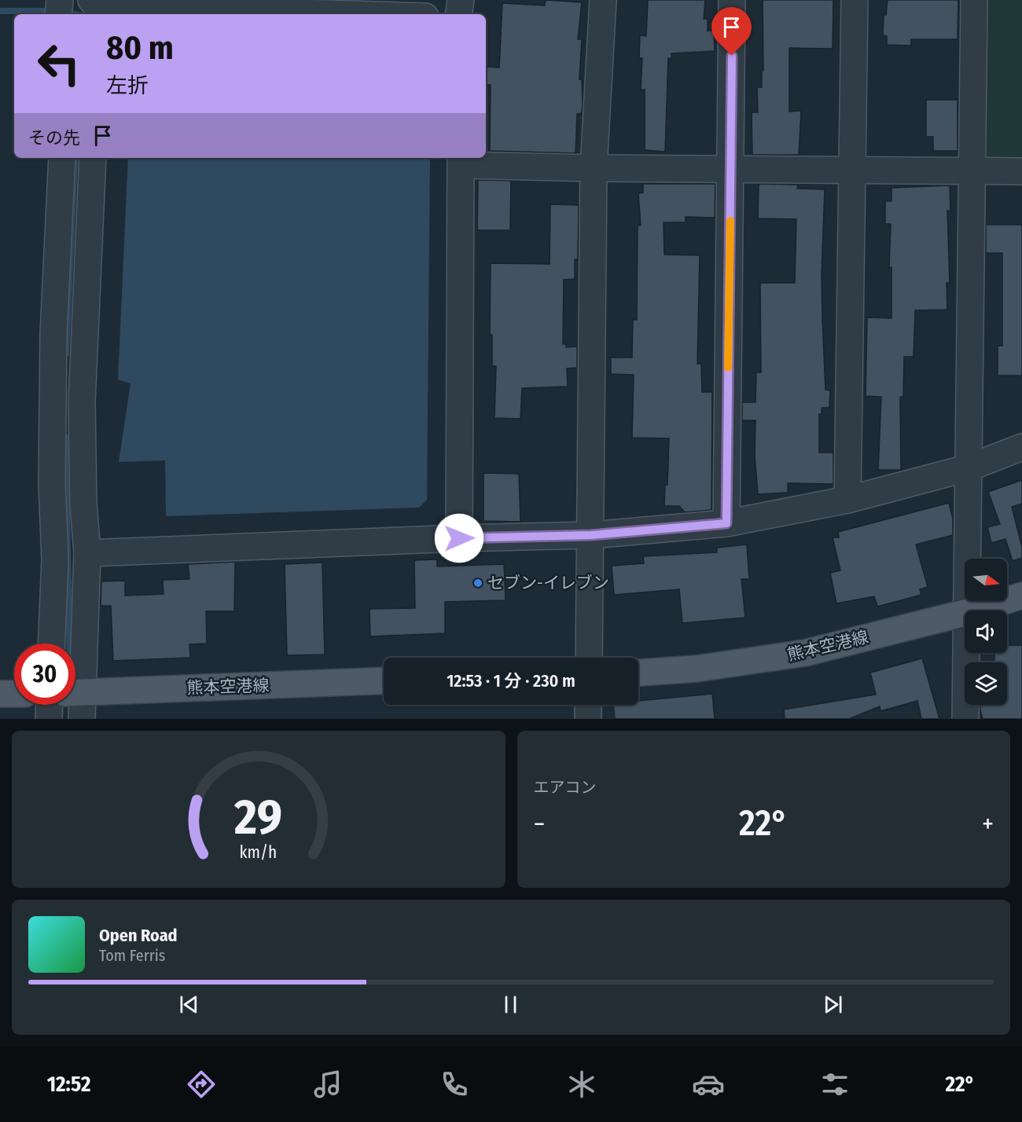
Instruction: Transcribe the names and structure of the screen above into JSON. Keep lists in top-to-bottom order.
{
  "streets": {
    "main road": ["熊本空港線"]
  },
  "places": ["セブン-イレブン"],
  "north": "right",
  "page": {
    "turn": ["80 m", "左折"],
    "then": "その先",
    "limit": "30",
    "trip": "12:53 · 1 分 · 230 m",
    "tile": "エアコン",
    "heat": ["−", "22°", "+"],
    "song": ["Open Road", "Tom Ferris"],
    "tabs": ["12:52", "22°"],
    "gauge": ["29", "km/h"]
  }
}
